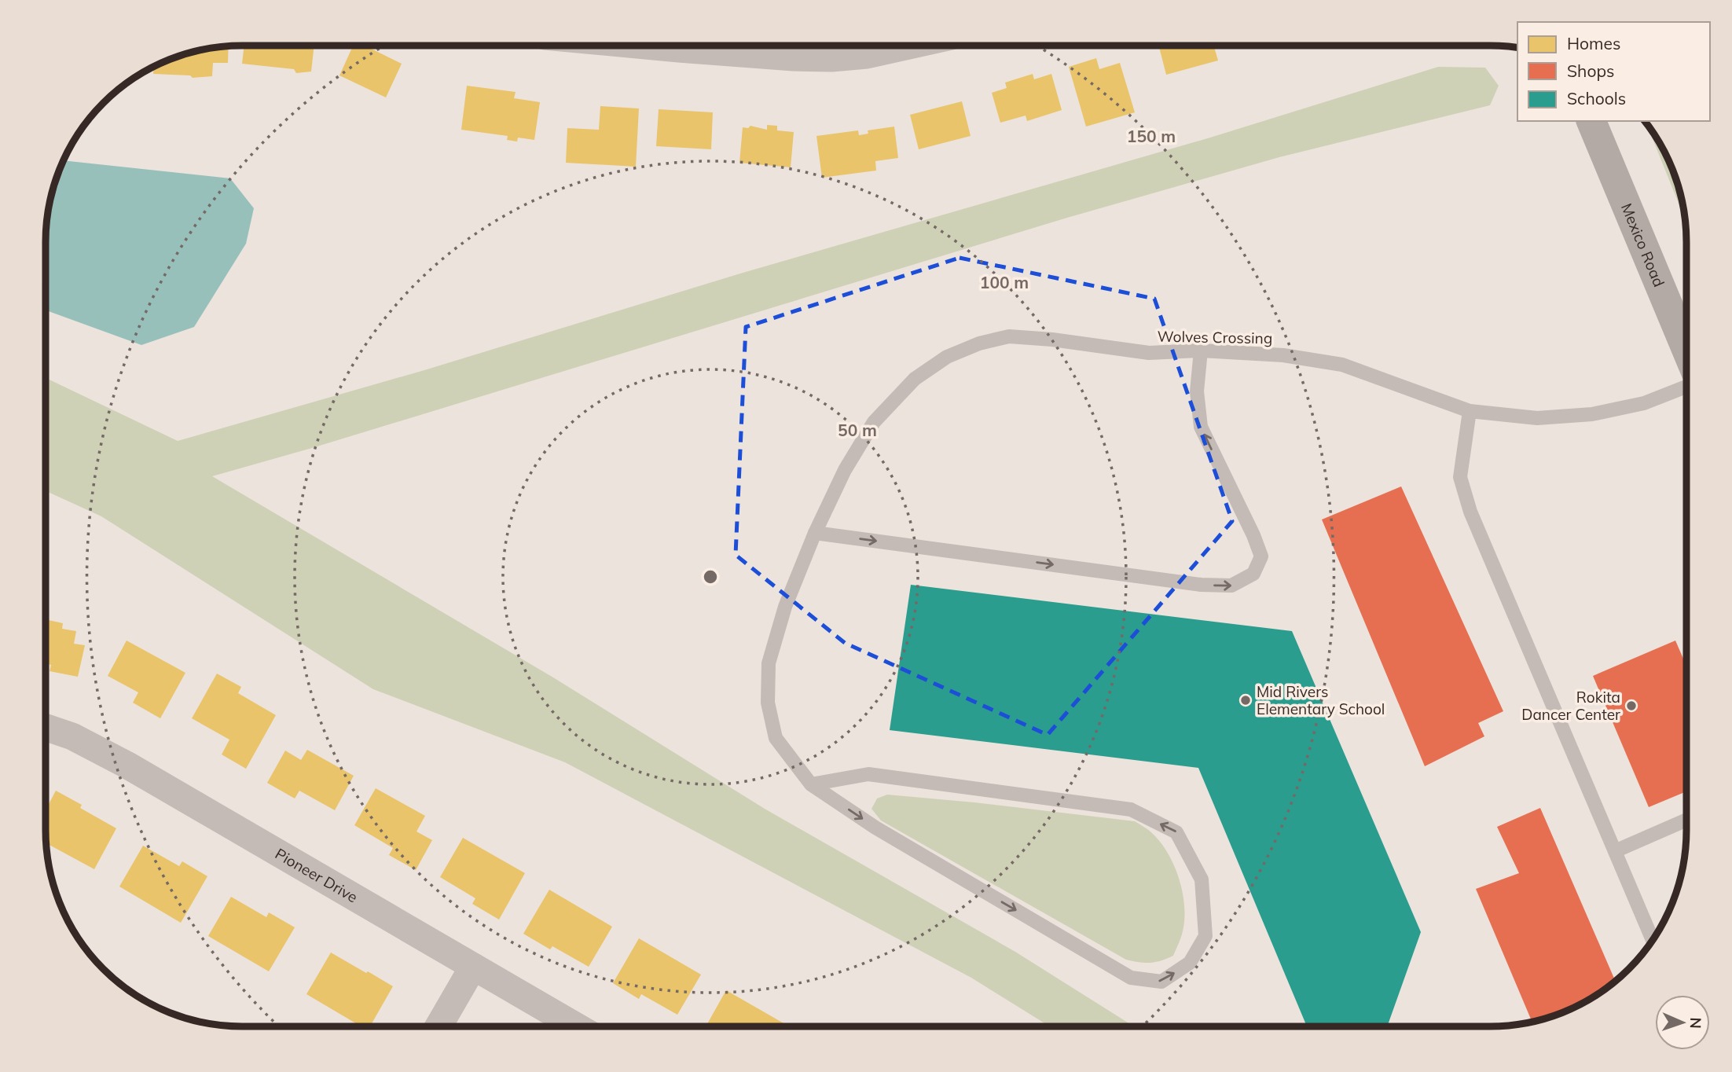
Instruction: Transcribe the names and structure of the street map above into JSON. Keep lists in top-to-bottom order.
{
  "streets": {
    "main road": ["Mexico Road"],
    "street": ["Pioneer Drive"],
    "lane": ["Wolves Crossing"]
  },
  "places": ["Mid Rivers Elementary School", "Rokita Dancer Center"],
  "legend": ["Homes", "Shops", "Schools"],
  "north": "right",
  "rings": ["150 m", "100 m", "50 m"]
}
